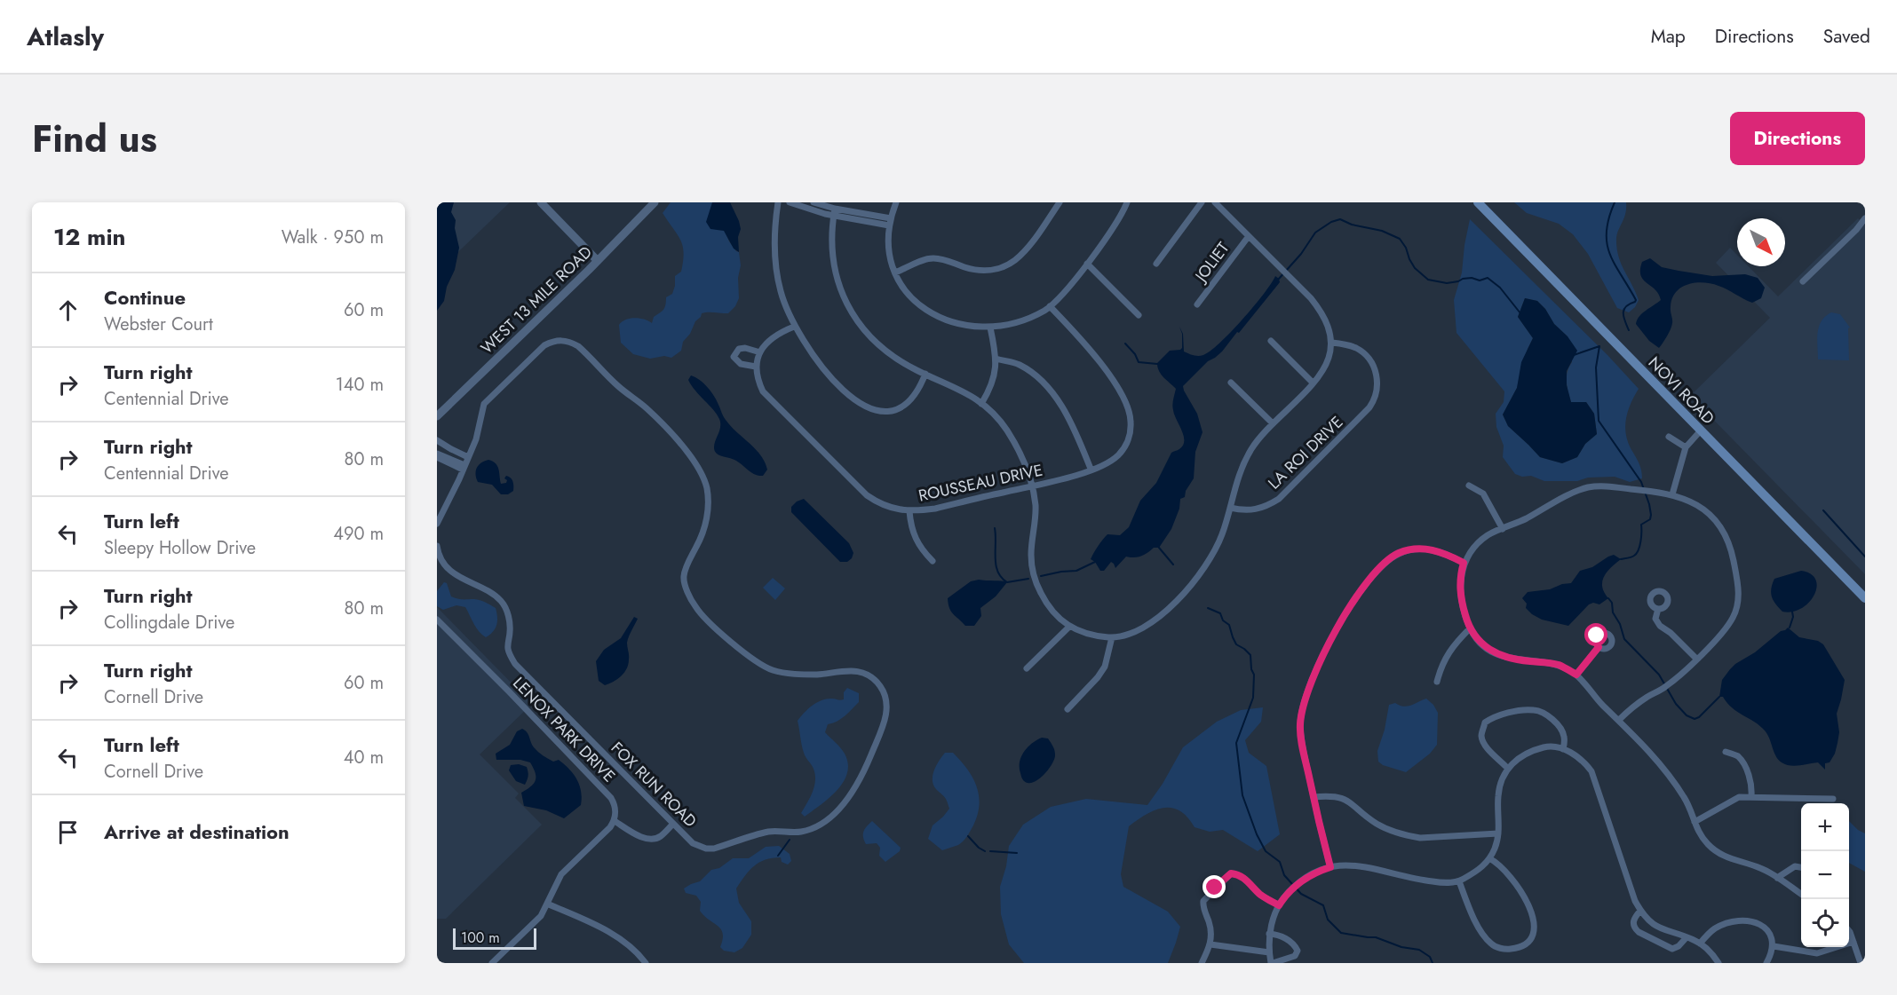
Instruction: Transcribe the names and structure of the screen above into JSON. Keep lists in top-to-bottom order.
{
  "streets": {
    "main road": ["NOVI ROAD"],
    "street": [
      "JOLIET",
      "WEST 13 MILE ROAD",
      "LA ROI DRIVE",
      "ROUSSEAU DRIVE",
      "LENOX PARK DRIVE",
      "FOX RUN ROAD"
    ]
  },
  "scale_bar": "100 m",
  "north": "bottom right",
  "page": {
    "header": "Atlasly",
    "nav": ["Map", "Directions", "Saved"],
    "title": "Find us",
    "buttons": "Directions",
    "heading": ["12 min", "Walk · 950 m"],
    "list": [
      ["Continue", "Webster Court", "60 m"],
      ["Turn right", "Centennial Drive", "140 m"],
      ["Turn right", "Centennial Drive", "80 m"],
      ["Turn left", "Sleepy Hollow Drive", "490 m"],
      ["Turn right", "Collingdale Drive", "80 m"],
      ["Turn right", "Cornell Drive", "60 m"],
      ["Turn left", "Cornell Drive", "40 m"],
      "Arrive at destination"
    ],
    "map_buttons": ["+", "−"],
    "scale": "100 m"
  }
}
